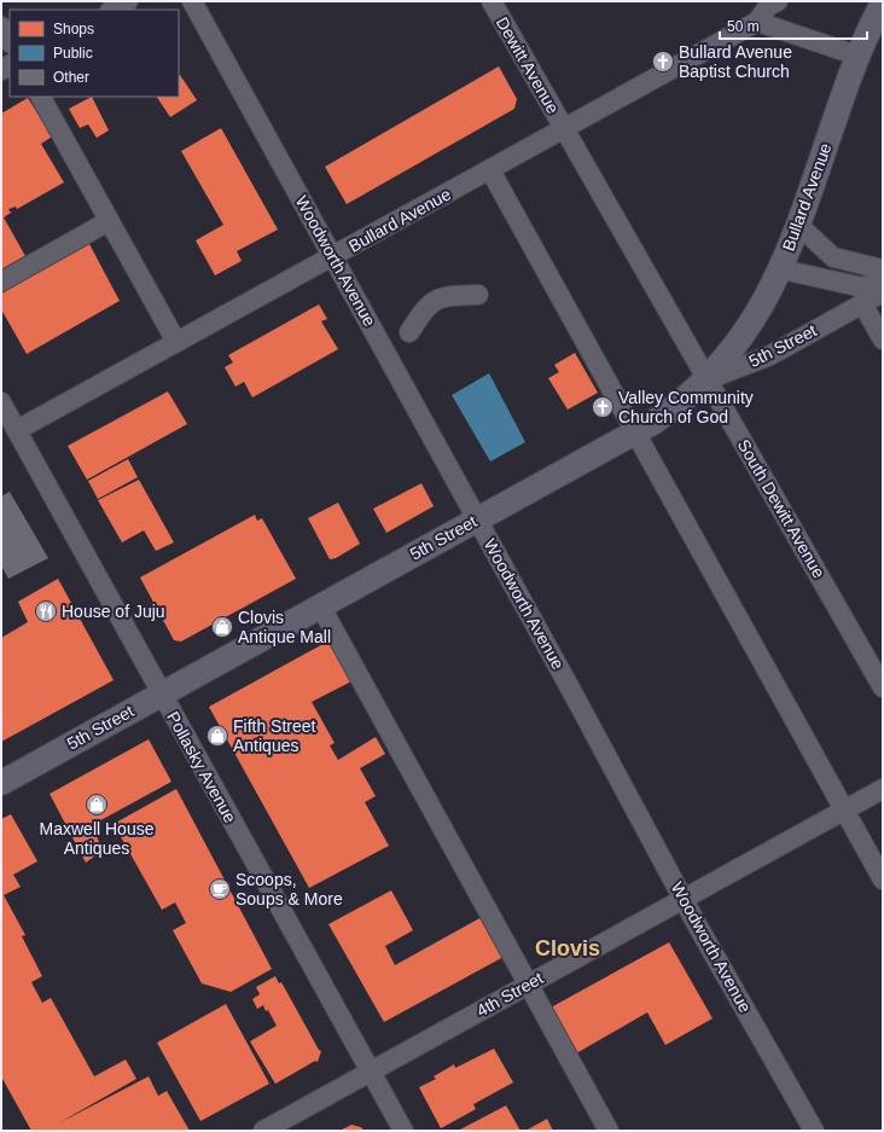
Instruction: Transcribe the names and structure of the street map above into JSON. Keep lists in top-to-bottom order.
{
  "streets": {
    "main road": ["Bullard Avenue", "5th Street"],
    "street": [
      "Dewitt Avenue",
      "Woodworth Avenue",
      "South Dewitt Avenue",
      "Pollasky Avenue",
      "4th Street"
    ]
  },
  "crossings": [
    ["Dewitt Avenue", "Bullard Avenue"],
    ["Dewitt Avenue", "South Dewitt Avenue"],
    ["Bullard Avenue", "Woodworth Avenue"],
    ["Bullard Avenue", "5th Street"],
    ["Bullard Avenue", "South Dewitt Avenue"],
    ["Bullard Avenue", "Pollasky Avenue"],
    ["Woodworth Avenue", "5th Street"],
    ["Woodworth Avenue", "4th Street"],
    ["5th Street", "South Dewitt Avenue"],
    ["5th Street", "Pollasky Avenue"],
    ["Pollasky Avenue", "4th Street"]
  ],
  "districts": ["Clovis"],
  "places": {
    "church": ["Bullard Avenue Baptist Church", "Valley Community Church of God"],
    "restaurant": ["House of Juju"],
    "shop": ["Clovis Antique Mall", "Fifth Street Antiques", "Maxwell House Antiques"],
    "cafe": ["Scoops, Soups & More"]
  },
  "legend": ["Shops", "Public", "Other"],
  "scale_bar": "50 m"
}
